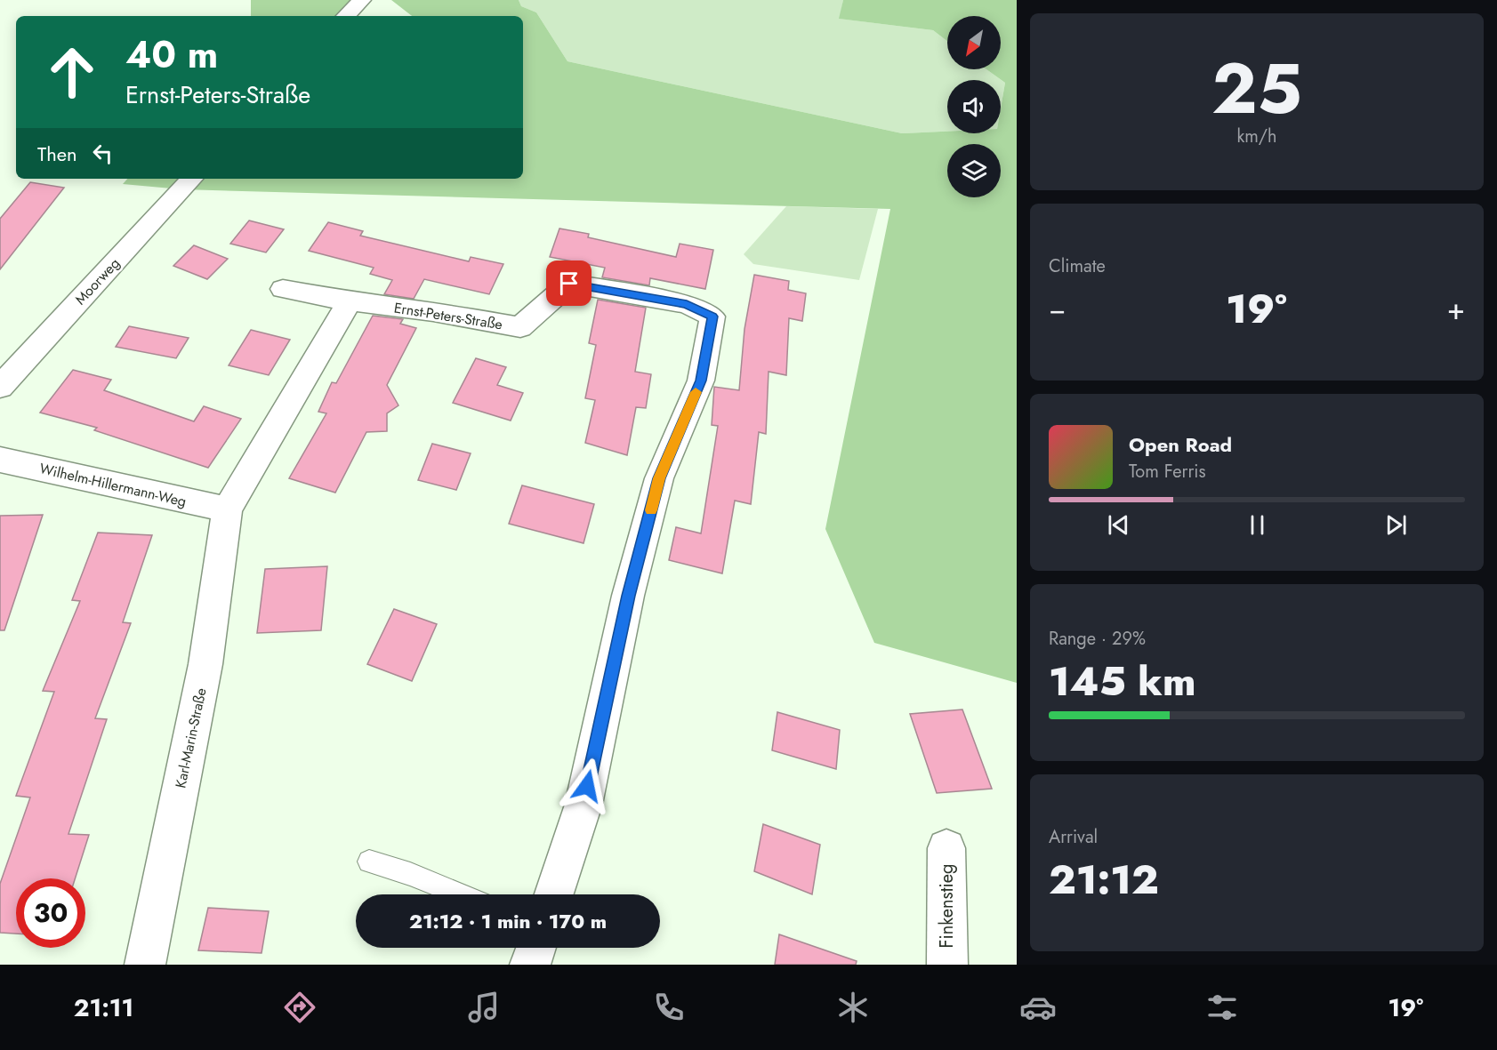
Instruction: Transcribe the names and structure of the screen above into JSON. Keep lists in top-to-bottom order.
{
  "streets": {
    "street": [
      "Moorweg",
      "Ernst-Peters-Straße",
      "Wilhelm-Hillermann-Weg",
      "Karl-Marin-Straße",
      "Finkenstieg"
    ]
  },
  "crossings": [
    ["Wilhelm-Hillermann-Weg", "Karl-Marin-Straße"]
  ],
  "north": "bottom left",
  "page": {
    "tile": [
      ["25", "km/h"],
      "Climate",
      ["Range · 29%", "145 km"],
      ["Arrival", "21:12"]
    ],
    "turn": ["40 m", "Ernst-Peters-Straße"],
    "then": "Then",
    "heat": ["−", "19°", "+"],
    "song": ["Open Road", "Tom Ferris"],
    "limit": "30",
    "trip": "21:12 · 1 min · 170 m",
    "tabs": ["21:11", "19°"]
  }
}
